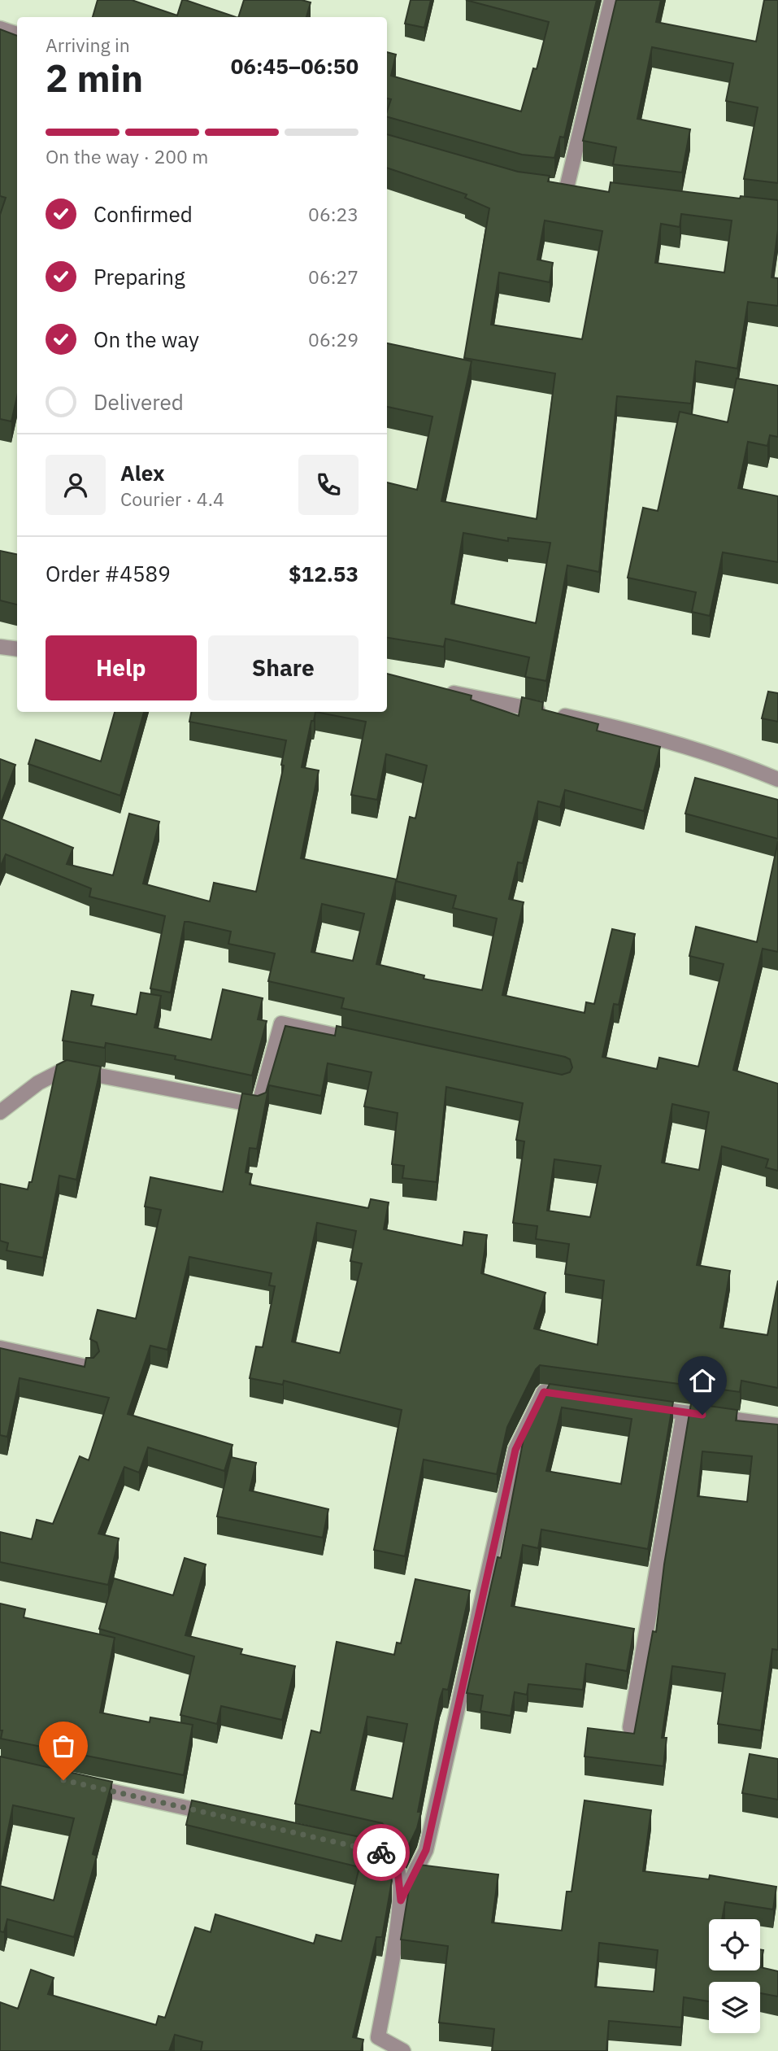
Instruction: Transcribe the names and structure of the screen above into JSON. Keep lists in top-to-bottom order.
{
  "page": {
    "heading": ["2 min", "Arriving in", "06:45–06:50"],
    "panel": [
      "Alex",
      "Courier · 4.4",
      "Order #4589",
      "$12.53"
    ],
    "bar": "On the way · 200 m",
    "list": [
      ["Confirmed", "06:23"],
      ["Preparing", "06:27"],
      ["On the way", "06:29"],
      "Delivered"
    ],
    "buttons": ["Help", "Share"]
  }
}
